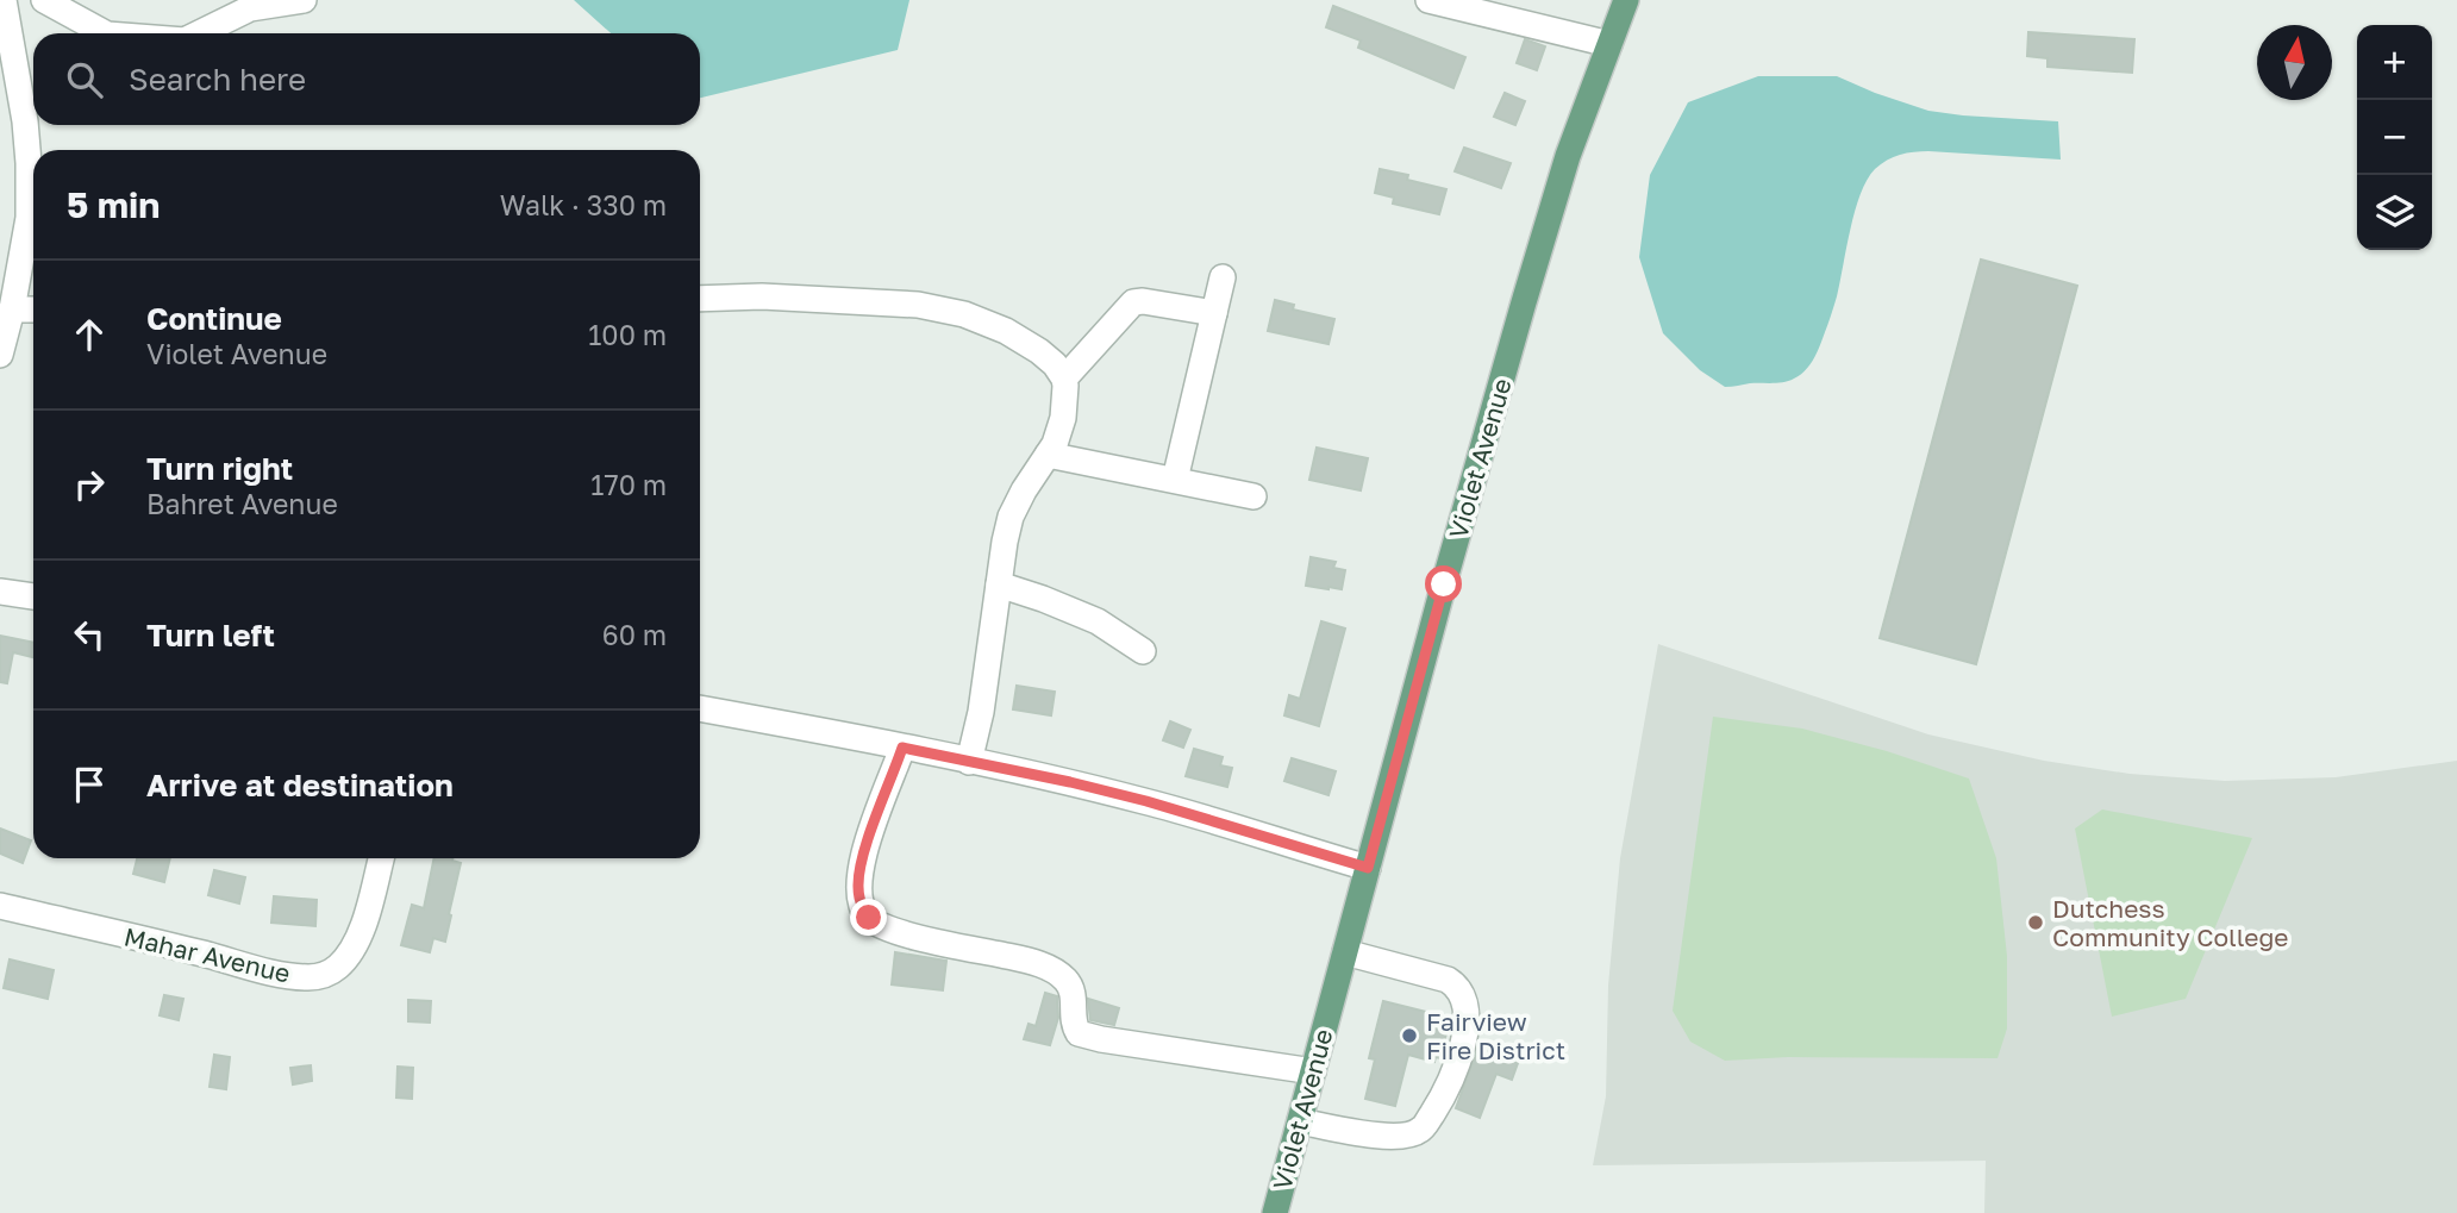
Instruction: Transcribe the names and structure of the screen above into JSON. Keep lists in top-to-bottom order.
{
  "streets": {
    "main road": ["Violet Avenue"],
    "street": ["Mahar Avenue"]
  },
  "places": ["Dutchess Community College", "Fairview Fire District"],
  "north": "top",
  "page": {
    "map_buttons": ["+", "−"],
    "search": "Search here",
    "heading": ["5 min", "Walk · 330 m"],
    "list": [
      ["Continue", "Violet Avenue", "100 m"],
      ["Turn right", "Bahret Avenue", "170 m"],
      ["Turn left", "60 m"],
      "Arrive at destination"
    ]
  }
}
